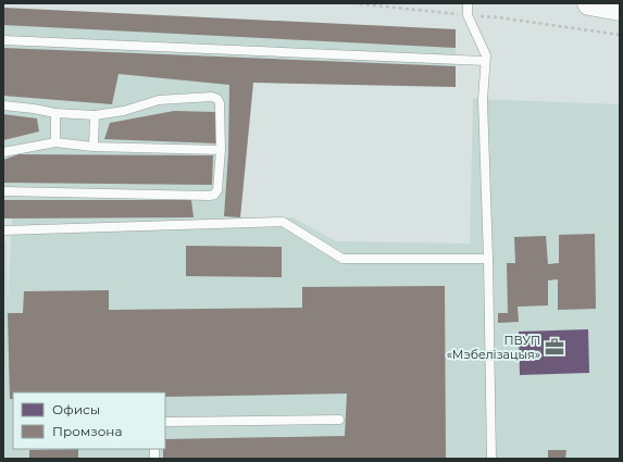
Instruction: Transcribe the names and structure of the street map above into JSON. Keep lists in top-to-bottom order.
{
  "places": {
    "office": ["ПВУП «Мэбелізацыя»"]
  },
  "legend": ["Офисы", "Промзона"]
}
